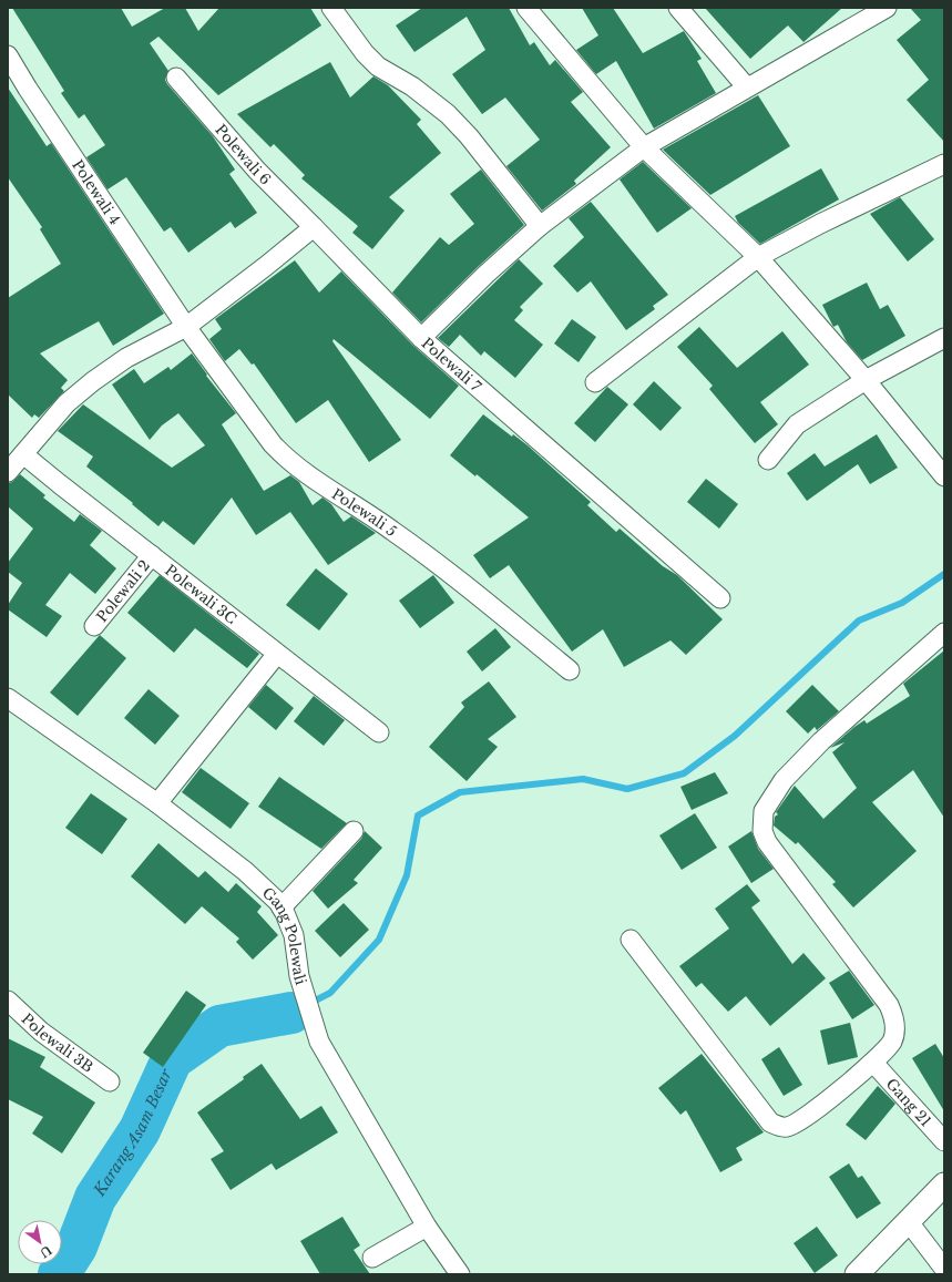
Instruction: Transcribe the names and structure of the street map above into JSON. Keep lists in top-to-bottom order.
{
  "streets": {
    "street": [
      "Polewali 6",
      "Polewali 4",
      "Polewali 7",
      "Polewali 5",
      "Polewali 2",
      "Polewali 3C",
      "Gang Polewali",
      "Polewali 3B",
      "Gang 21"
    ]
  },
  "crossings": [
    ["Polewali 6", "Polewali 7"],
    ["Polewali 4", "Polewali 5"],
    ["Polewali 2", "Polewali 3C"]
  ],
  "water": ["Karang Asam Besar"],
  "north": "bottom right"
}
